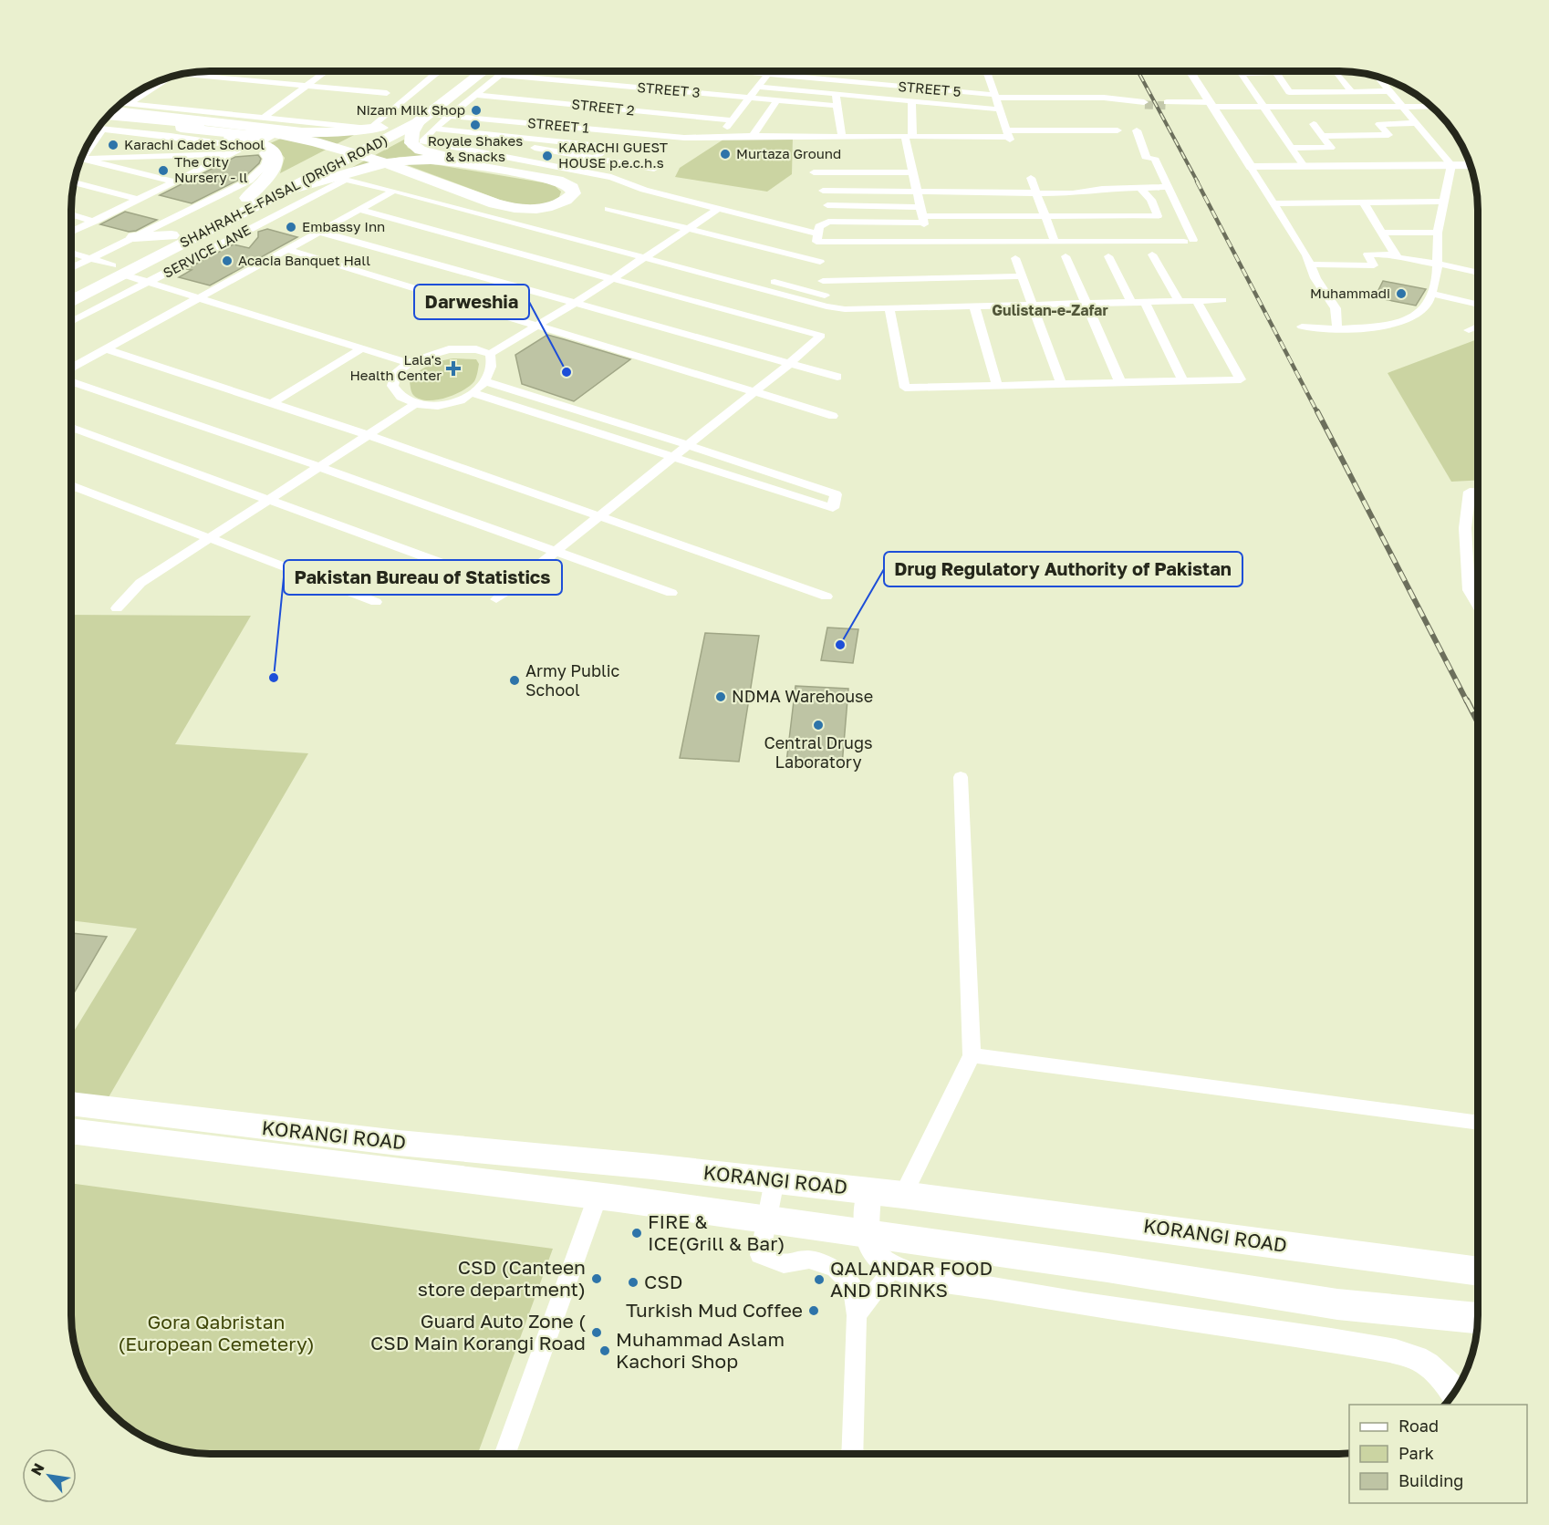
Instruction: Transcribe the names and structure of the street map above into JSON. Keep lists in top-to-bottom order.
{
  "streets": {
    "highway": ["SHAHRAH-E-FAISAL (DRIGH ROAD)"],
    "main road": ["KORANGI ROAD"],
    "street": [
      "STREET 5",
      "STREET 3",
      "STREET 2",
      "STREET 1",
      "SERVICE LANE"
    ]
  },
  "crossings": [
    ["STREET 1", "SHAHRAH-E-FAISAL (DRIGH ROAD)"]
  ],
  "districts": ["Gulistan-e-Zafar"],
  "parks": ["Gora Qabristan (European Cemetery)"],
  "places": {
    "other": [
      "Nizam Milk Shop",
      "Royale Shakes & Snacks",
      "Karachi Cadet School",
      "Murtaza Ground",
      "KARACHI GUEST HOUSE p.e.c.h.s",
      "The City Nursery - ll",
      "Embassy Inn",
      "Acacia Banquet Hall",
      "Muhammadi",
      "Darweshia",
      "Drug Regulatory Authority of Pakistan",
      "Pakistan Bureau of Statistics",
      "Army Public School",
      "NDMA Warehouse",
      "Central Drugs Laboratory",
      "FIRE & ICE(Grill & Bar)",
      "CSD (Canteen store department)",
      "QALANDAR FOOD AND DRINKS",
      "CSD",
      "Turkish Mud Coffee",
      "Guard Auto Zone ( CSD Main Korangi Road",
      "Muhammad Aslam Kachori Shop"
    ],
    "health": ["Lala's Health Center"]
  },
  "legend": ["Road", "Park", "Building"],
  "north": "top left"
}
